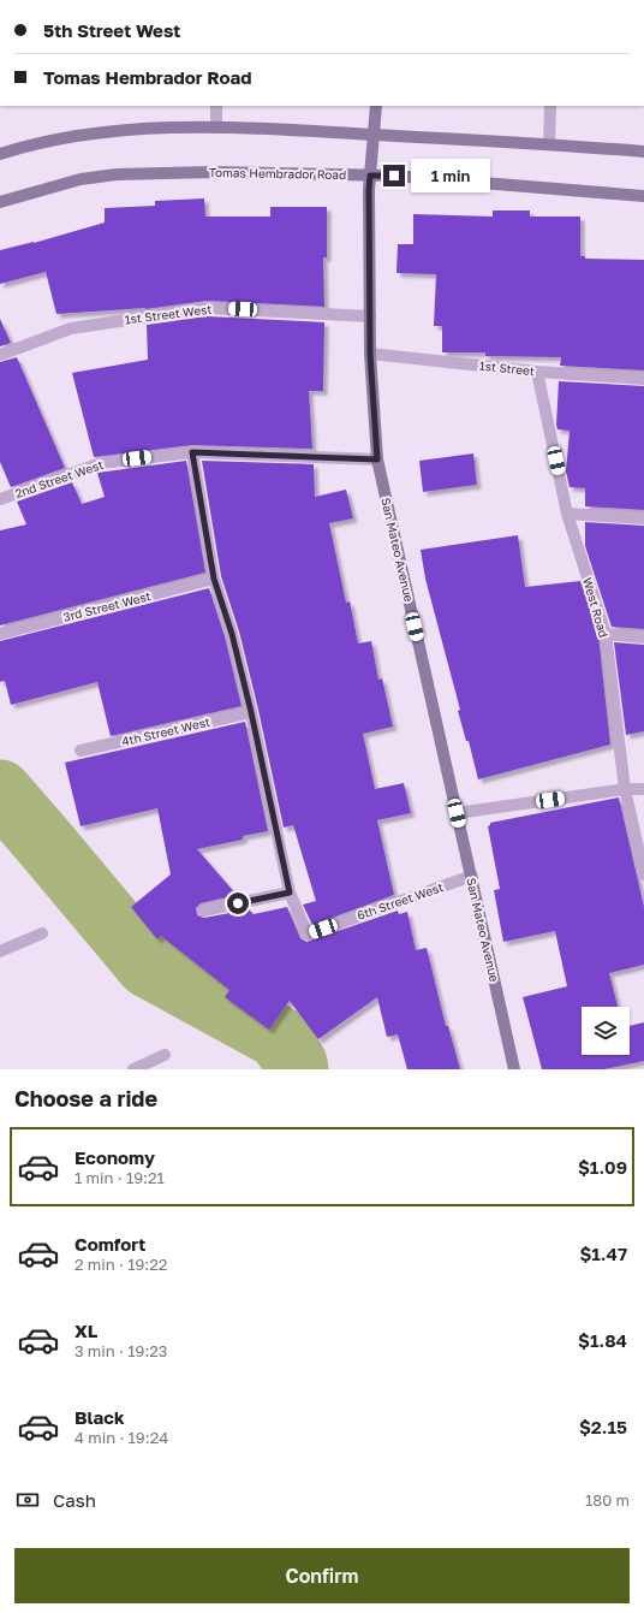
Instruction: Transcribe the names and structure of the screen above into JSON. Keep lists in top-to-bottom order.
{
  "streets": {
    "street": [
      "Tomas Hembrador Road",
      "1st Street West",
      "1st Street",
      "2nd Street West",
      "San Mateo Avenue",
      "3rd Street West",
      "West Road",
      "4th Street West",
      "6th Street West"
    ]
  },
  "crossings": [
    ["Tomas Hembrador Road", "San Mateo Avenue"],
    ["1st Street West", "San Mateo Avenue"],
    ["1st Street", "San Mateo Avenue"],
    ["1st Street", "West Road"],
    ["2nd Street West", "San Mateo Avenue"],
    ["2nd Street West", "6th Street West"],
    ["San Mateo Avenue", "6th Street West"],
    ["3rd Street West", "6th Street West"],
    ["4th Street West", "6th Street West"]
  ],
  "page": {
    "banner": ["5th Street West", "Tomas Hembrador Road"],
    "bubble": "1 min",
    "heading": "Choose a ride",
    "list": [
      {
        "name": "Economy",
        "note": "1 min · 19:21",
        "value": "$1.09"
      },
      {
        "name": "Comfort",
        "note": "2 min · 19:22",
        "value": "$1.47"
      },
      {
        "name": "XL",
        "note": "3 min · 19:23",
        "value": "$1.84"
      },
      {
        "name": "Black",
        "note": "4 min · 19:24",
        "value": "$2.15"
      }
    ],
    "pay": ["Cash", "180 m"],
    "buttons": "Confirm"
  }
}
